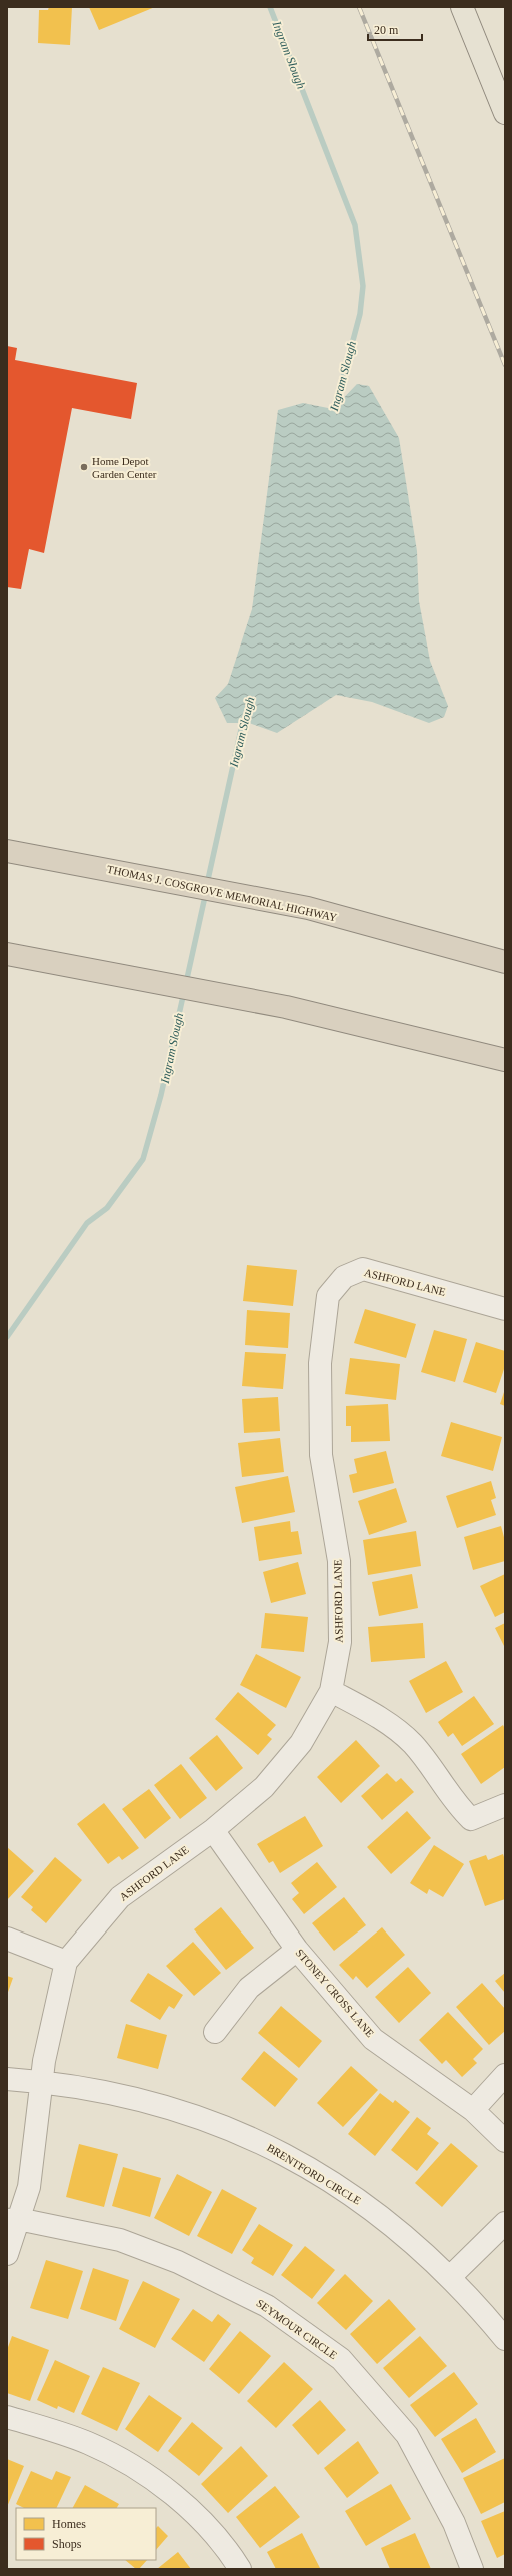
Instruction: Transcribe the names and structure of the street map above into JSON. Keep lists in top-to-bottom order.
{
  "streets": {
    "highway": ["THOMAS J. COSGROVE MEMORIAL HIGHWAY"],
    "street": [
      "ASHFORD LANE",
      "STONEY CROSS LANE",
      "BRENTFORD CIRCLE",
      "SEYMOUR CIRCLE"
    ]
  },
  "crossings": [
    ["ASHFORD LANE", "STONEY CROSS LANE"],
    ["ASHFORD LANE", "BRENTFORD CIRCLE"],
    ["ASHFORD LANE", "SEYMOUR CIRCLE"]
  ],
  "water": ["Ingram Slough"],
  "places": ["Home Depot Garden Center"],
  "legend": ["Homes", "Shops"],
  "scale_bar": "20 m"
}
